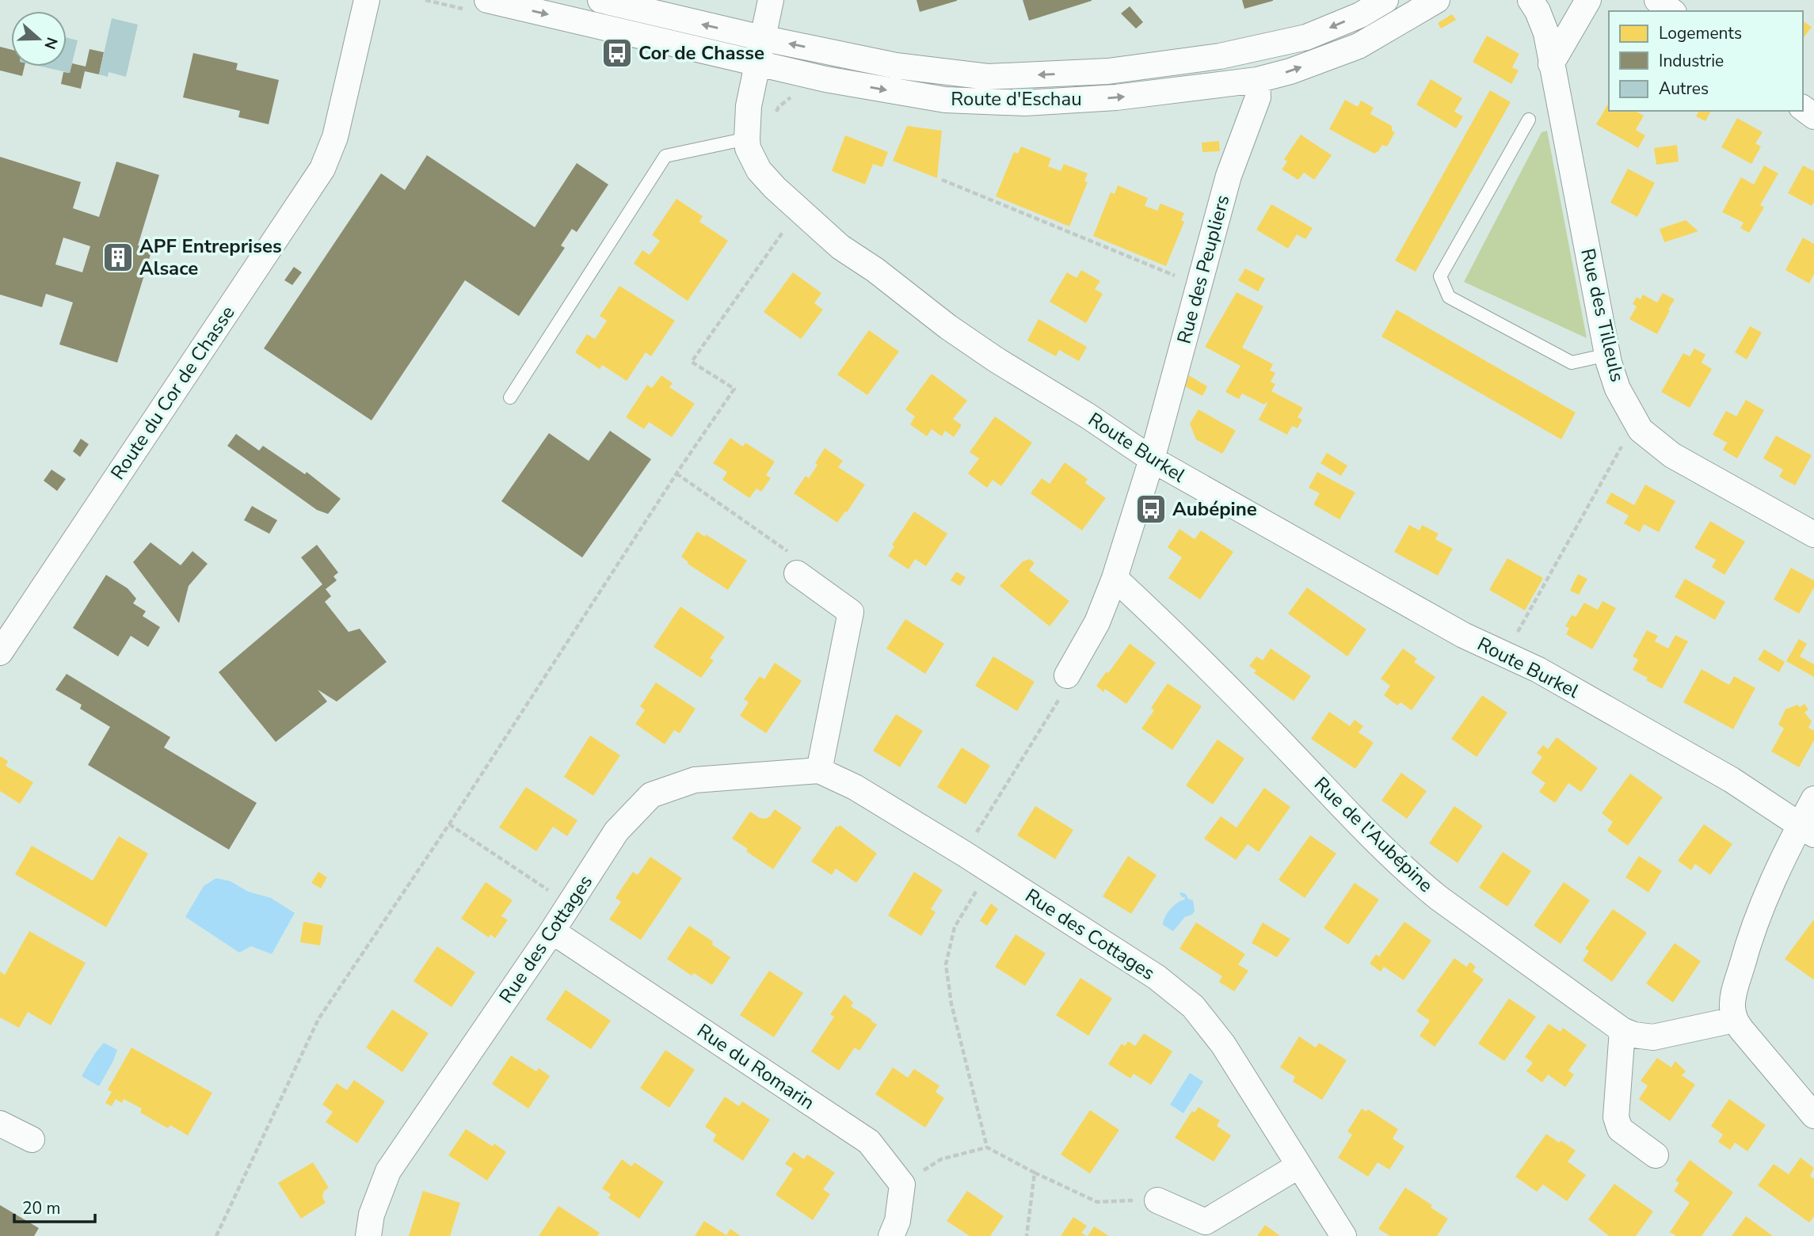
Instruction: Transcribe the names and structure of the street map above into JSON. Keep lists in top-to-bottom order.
{
  "streets": {
    "street": [
      "Route d'Eschau",
      "Rue des Peupliers",
      "Rue des Tilleuls",
      "Route du Cor de Chasse",
      "Route Burkel",
      "Rue de l'Aubépine",
      "Rue des Cottages",
      "Rue du Romarin"
    ]
  },
  "crossings": [
    ["Route d'Eschau", "Rue des Peupliers"],
    ["Route d'Eschau", "Route Burkel"],
    ["Rue des Peupliers", "Route Burkel"],
    ["Rue des Cottages", "Rue du Romarin"]
  ],
  "places": {
    "bus stop": ["Cor de Chasse", "Aubépine"],
    "building": ["APF Entreprises Alsace"]
  },
  "legend": ["Logements", "Industrie", "Autres"],
  "scale_bar": "20 m",
  "north": "right"
}
